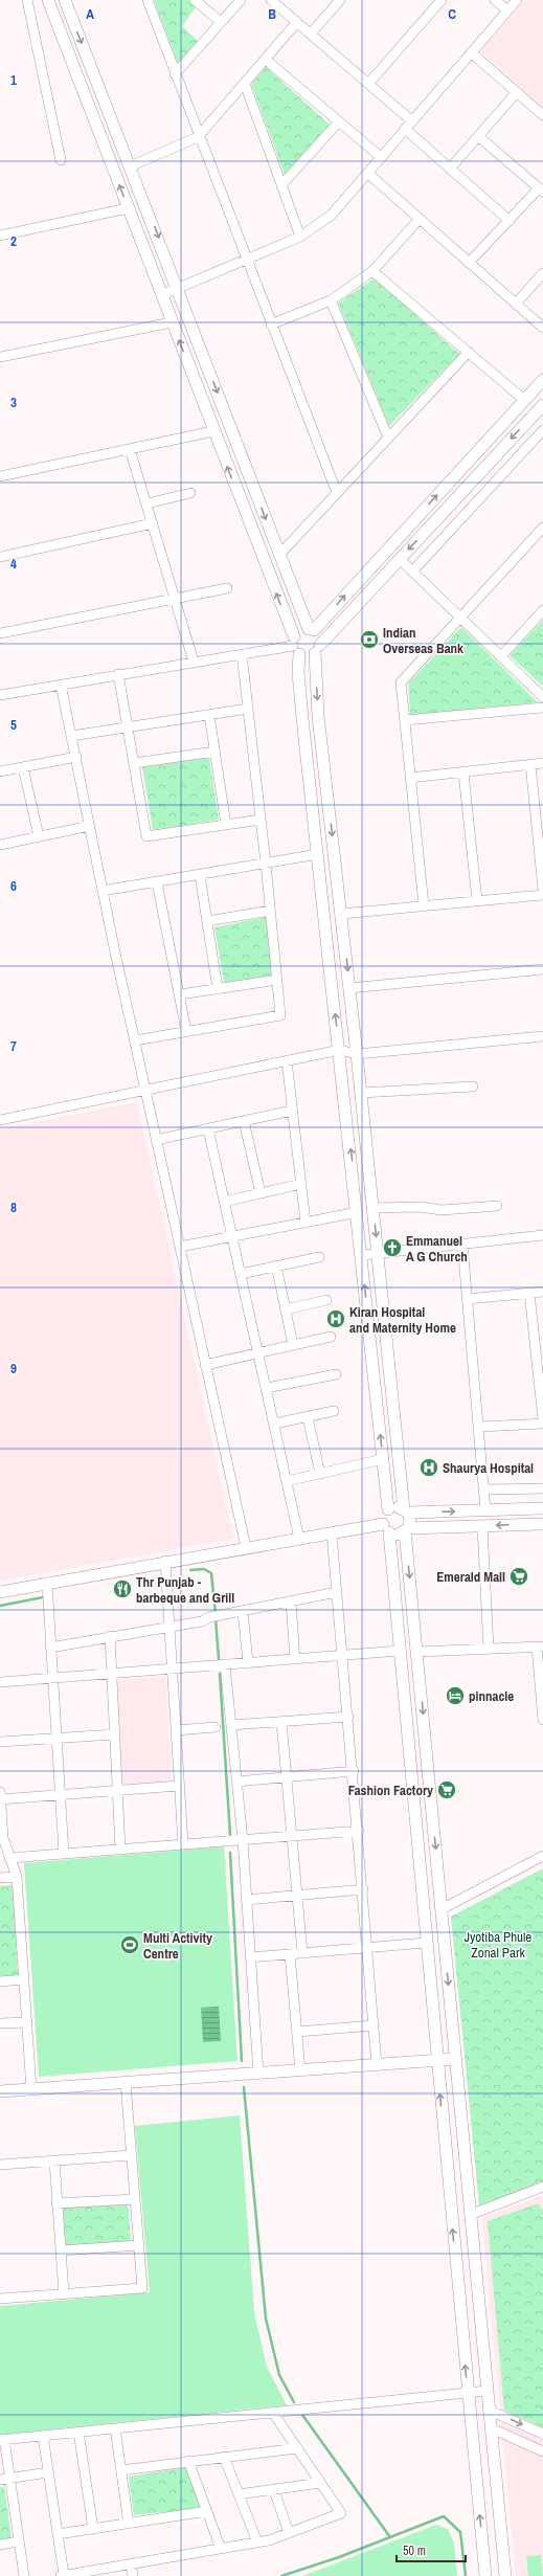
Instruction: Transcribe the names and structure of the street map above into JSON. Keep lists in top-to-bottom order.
{
  "parks": ["Jyotiba Phule Zonal Park"],
  "places": {
    "bank": ["Indian Overseas Bank"],
    "church": ["Emmanuel A G Church"],
    "hospital": ["Kiran Hospital and Maternity Home", "Shaurya Hospital"],
    "supermarket": ["Emerald Mall", "Fashion Factory"],
    "restaurant": ["Thr Punjab - barbeque and Grill"],
    "hotel": ["pinnacle"],
    "sports": ["Multi Activity Centre"]
  },
  "scale_bar": "50 m",
  "grid": {
    "columns": ["A", "B", "C"],
    "rows": [
      "1",
      "2",
      "3",
      "4",
      "5",
      "6",
      "7",
      "8",
      "9"
    ]
  }
}
